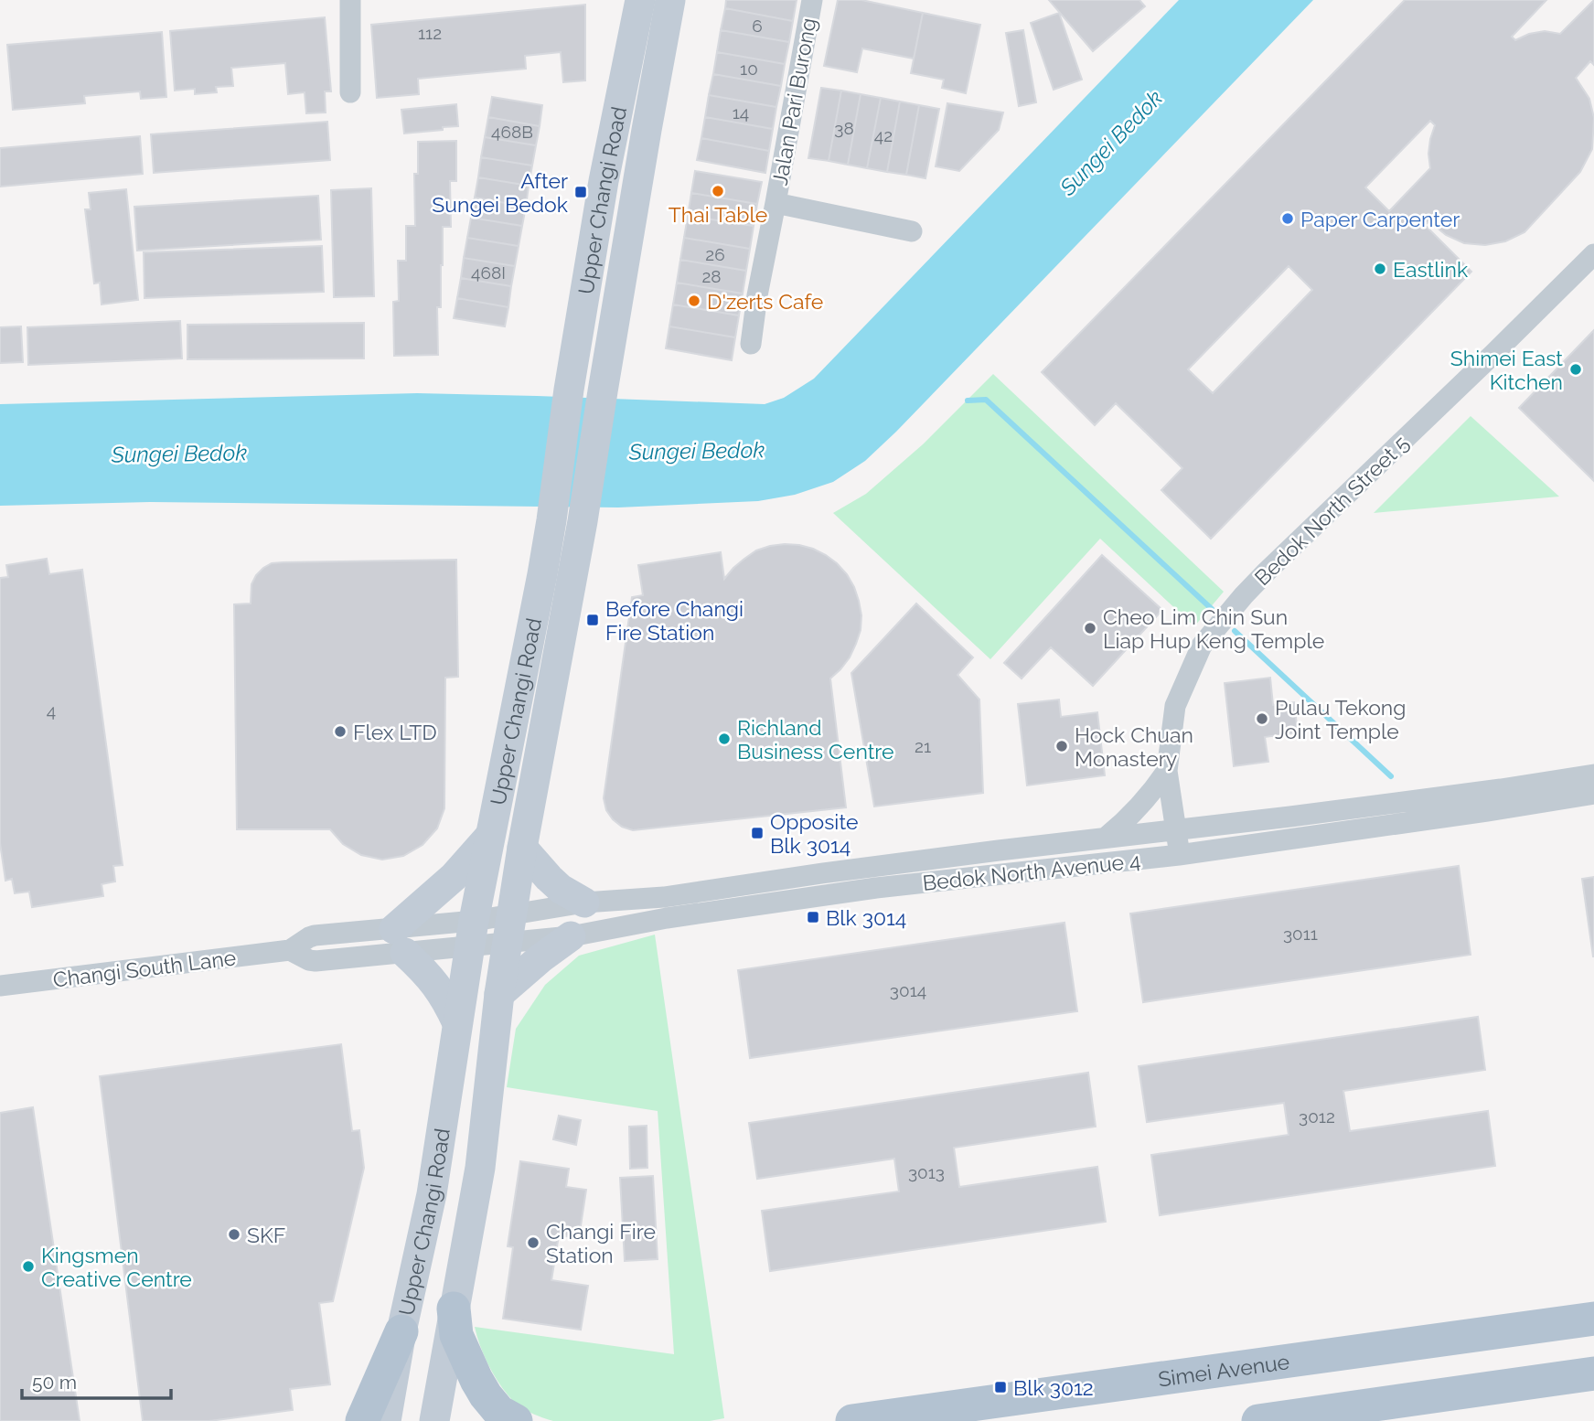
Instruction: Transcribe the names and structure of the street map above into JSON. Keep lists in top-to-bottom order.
{
  "streets": {
    "main road": ["Simei Avenue"],
    "street": [
      "Jalan Pari Burong",
      "Upper Changi Road",
      "Bedok North Street 5",
      "Bedok North Avenue 4",
      "Changi South Lane"
    ]
  },
  "crossings": [
    ["Upper Changi Road", "Bedok North Avenue 4"],
    ["Upper Changi Road", "Changi South Lane"],
    ["Bedok North Street 5", "Bedok North Avenue 4"],
    ["Bedok North Avenue 4", "Changi South Lane"]
  ],
  "water": ["Sungei Bedok"],
  "places": {
    "other": [
      "Thai Table",
      "Paper Carpenter",
      "Eastlink",
      "D'zerts Cafe",
      "Shimei East Kitchen",
      "Cheo Lim Chin Sun Liap Hup Keng Temple",
      "Pulau Tekong Joint Temple",
      "Flex LTD",
      "Richland Business Centre",
      "Hock Chuan Monastery",
      "SKF",
      "Changi Fire Station",
      "Kingsmen Creative Centre"
    ],
    "transit": [
      "After Sungei Bedok",
      "Before Changi Fire Station",
      "Opposite Blk 3014",
      "Blk 3014",
      "Blk 3012"
    ]
  },
  "house_numbers": [
    "6",
    "112",
    "10",
    "14",
    "38",
    "468B",
    "42",
    "26",
    "468I",
    "28",
    "4",
    "21",
    "3011",
    "3014",
    "3012",
    "3013"
  ],
  "scale_bar": "50 m"
}
